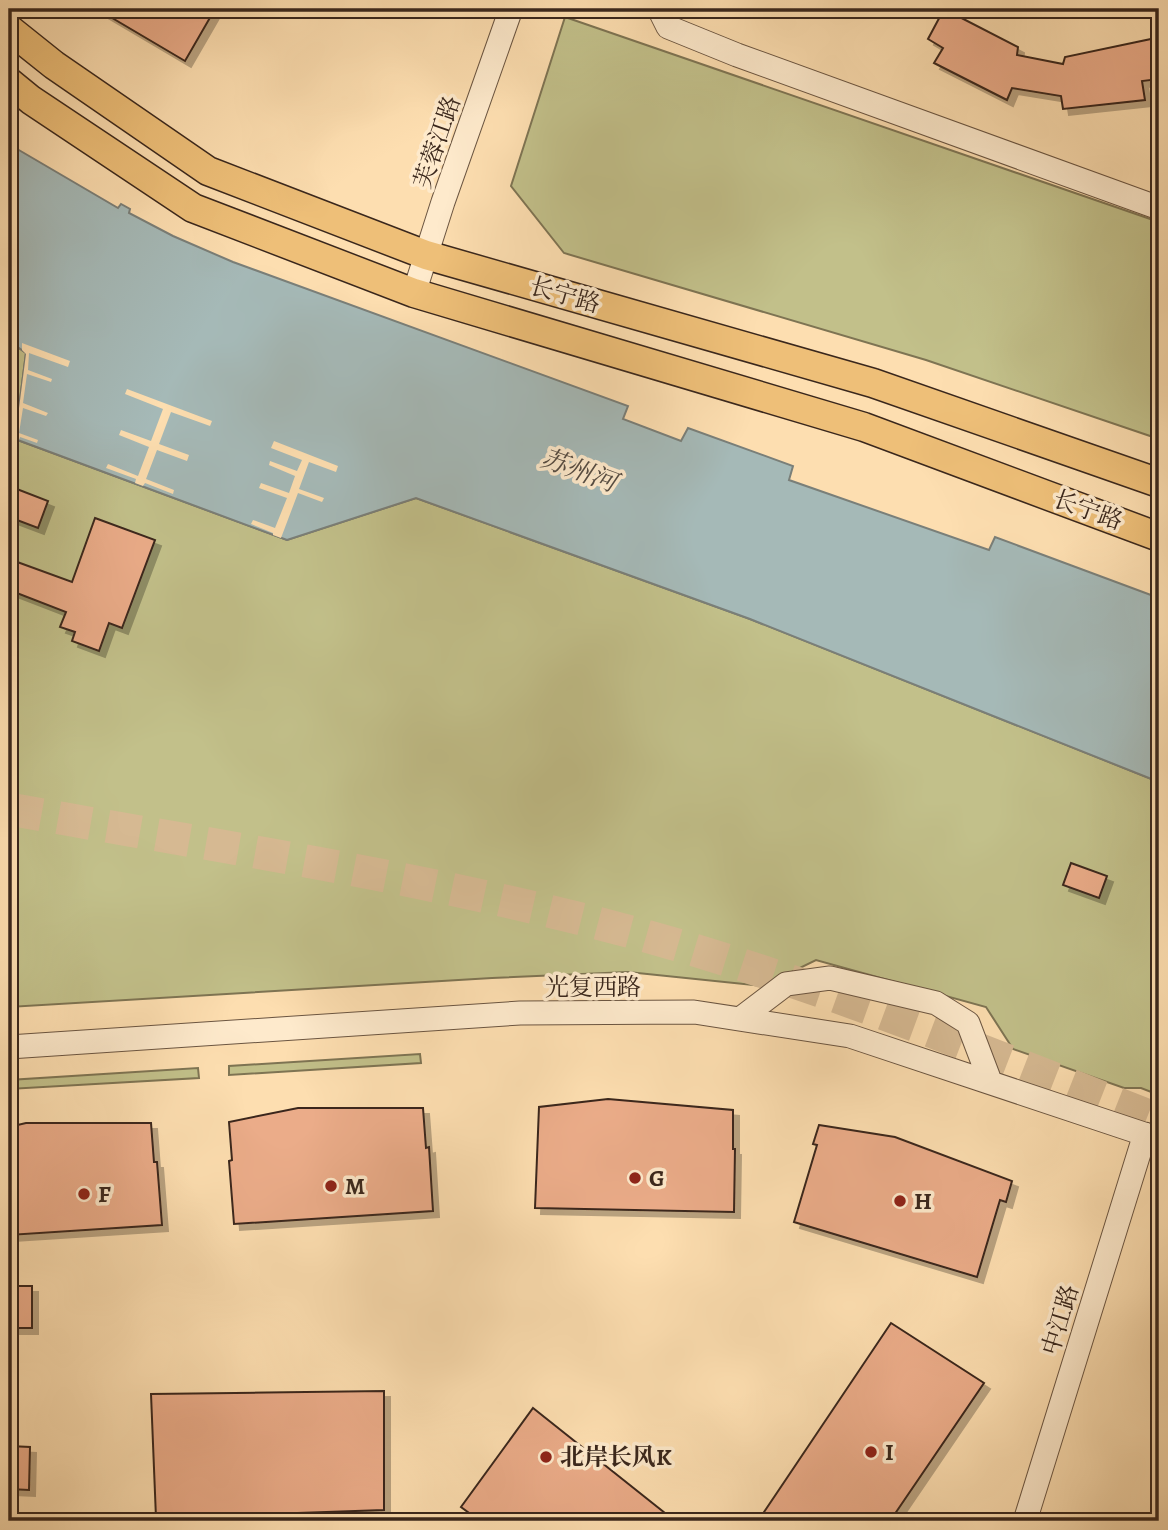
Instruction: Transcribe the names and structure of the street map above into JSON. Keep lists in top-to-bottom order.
{
  "streets": {
    "main road": ["长宁路"],
    "street": ["芙蓉江路", "光复西路", "中江路"]
  },
  "crossings": [
    ["芙蓉江路", "长宁路"],
    ["光复西路", "中江路"]
  ],
  "water": ["苏州河"],
  "places": [
    "G",
    "M",
    "F",
    "H",
    "I",
    "北岸长风K"
  ]
}
